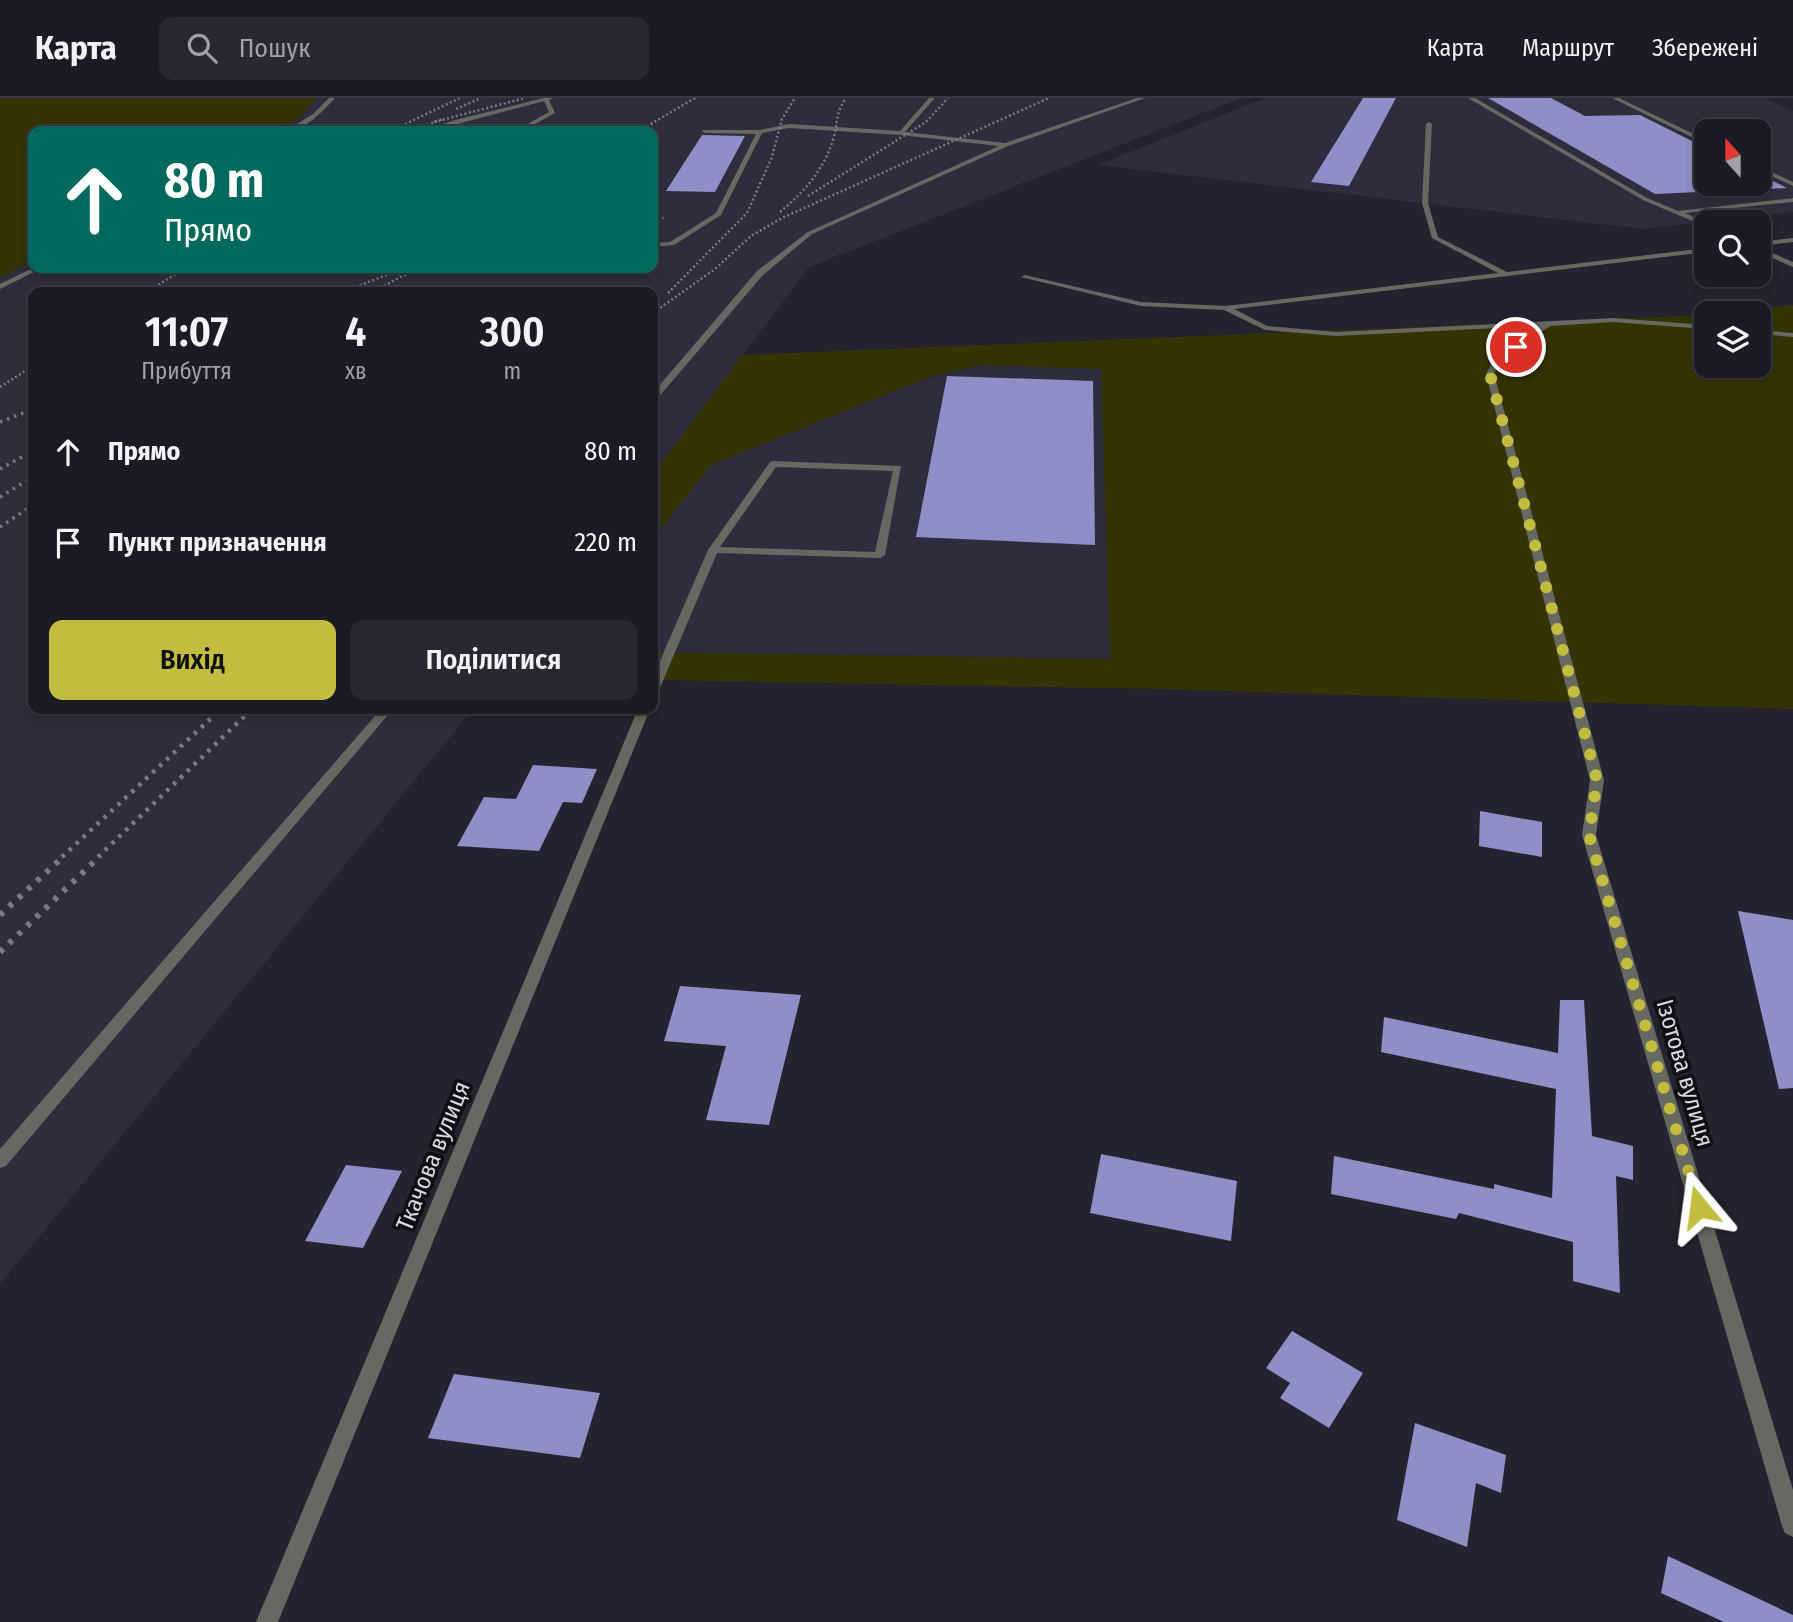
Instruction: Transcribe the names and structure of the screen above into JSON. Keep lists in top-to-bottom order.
{
  "streets": {
    "street": ["Ізотова вулиця", "Ткачова вулиця"]
  },
  "north": "top",
  "page": {
    "header": "Карта",
    "search": "Пошук",
    "nav": ["Карта", "Маршрут", "Збережені"],
    "turn": ["80 m", "Прямо"],
    "eta": [
      "11:07",
      "Прибуття",
      "4",
      "хв",
      "300",
      "m"
    ],
    "list": [
      {
        "name": "Прямо",
        "value": "80 m"
      },
      {
        "name": "Пункт призначення",
        "value": "220 m"
      }
    ],
    "buttons": ["Вихід", "Поділитися"]
  }
}
